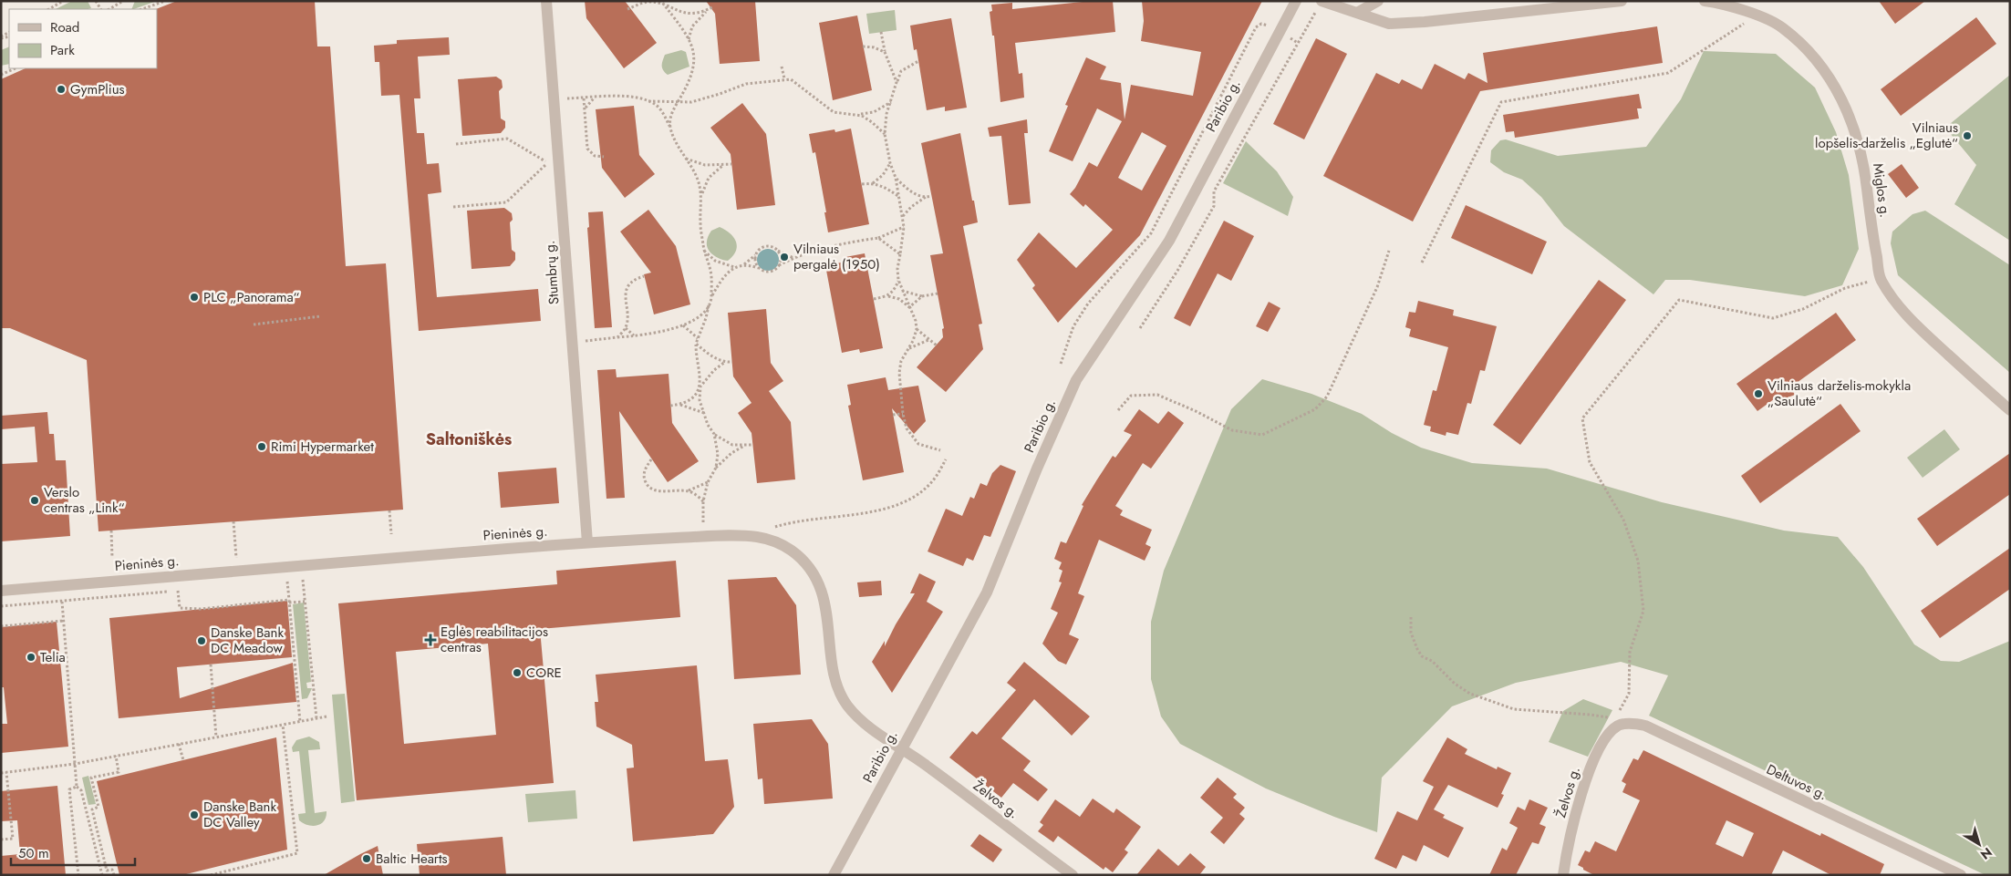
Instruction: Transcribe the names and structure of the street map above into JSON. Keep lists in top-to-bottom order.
{
  "streets": {
    "street": [
      "Paribio g.",
      "Miglos g.",
      "Stumbrų g.",
      "Pieninės g.",
      "Deltuvos g.",
      "Želvos g."
    ]
  },
  "crossings": [
    ["Paribio g.", "Pieninės g."],
    ["Paribio g.", "Želvos g."],
    ["Stumbrų g.", "Pieninės g."],
    ["Pieninės g.", "Želvos g."],
    ["Deltuvos g.", "Želvos g."]
  ],
  "districts": ["Saltoniškės"],
  "places": {
    "other": [
      "GymPlius",
      "Vilniaus lopšelis-darželis „Eglutė“",
      "Vilniaus pergalė (1950)",
      "PLC „Panorama“",
      "Vilniaus darželis-mokykla „Saulutė“",
      "Rimi Hypermarket",
      "Verslo centras „Link“",
      "Danske Bank DC Meadow",
      "Telia",
      "CORE",
      "Danske Bank DC Valley",
      "Baltic Hearts"
    ],
    "health": ["Eglės reabilitacijos centras"]
  },
  "legend": ["Road", "Park"],
  "scale_bar": "50 m",
  "north": "bottom right"
}
